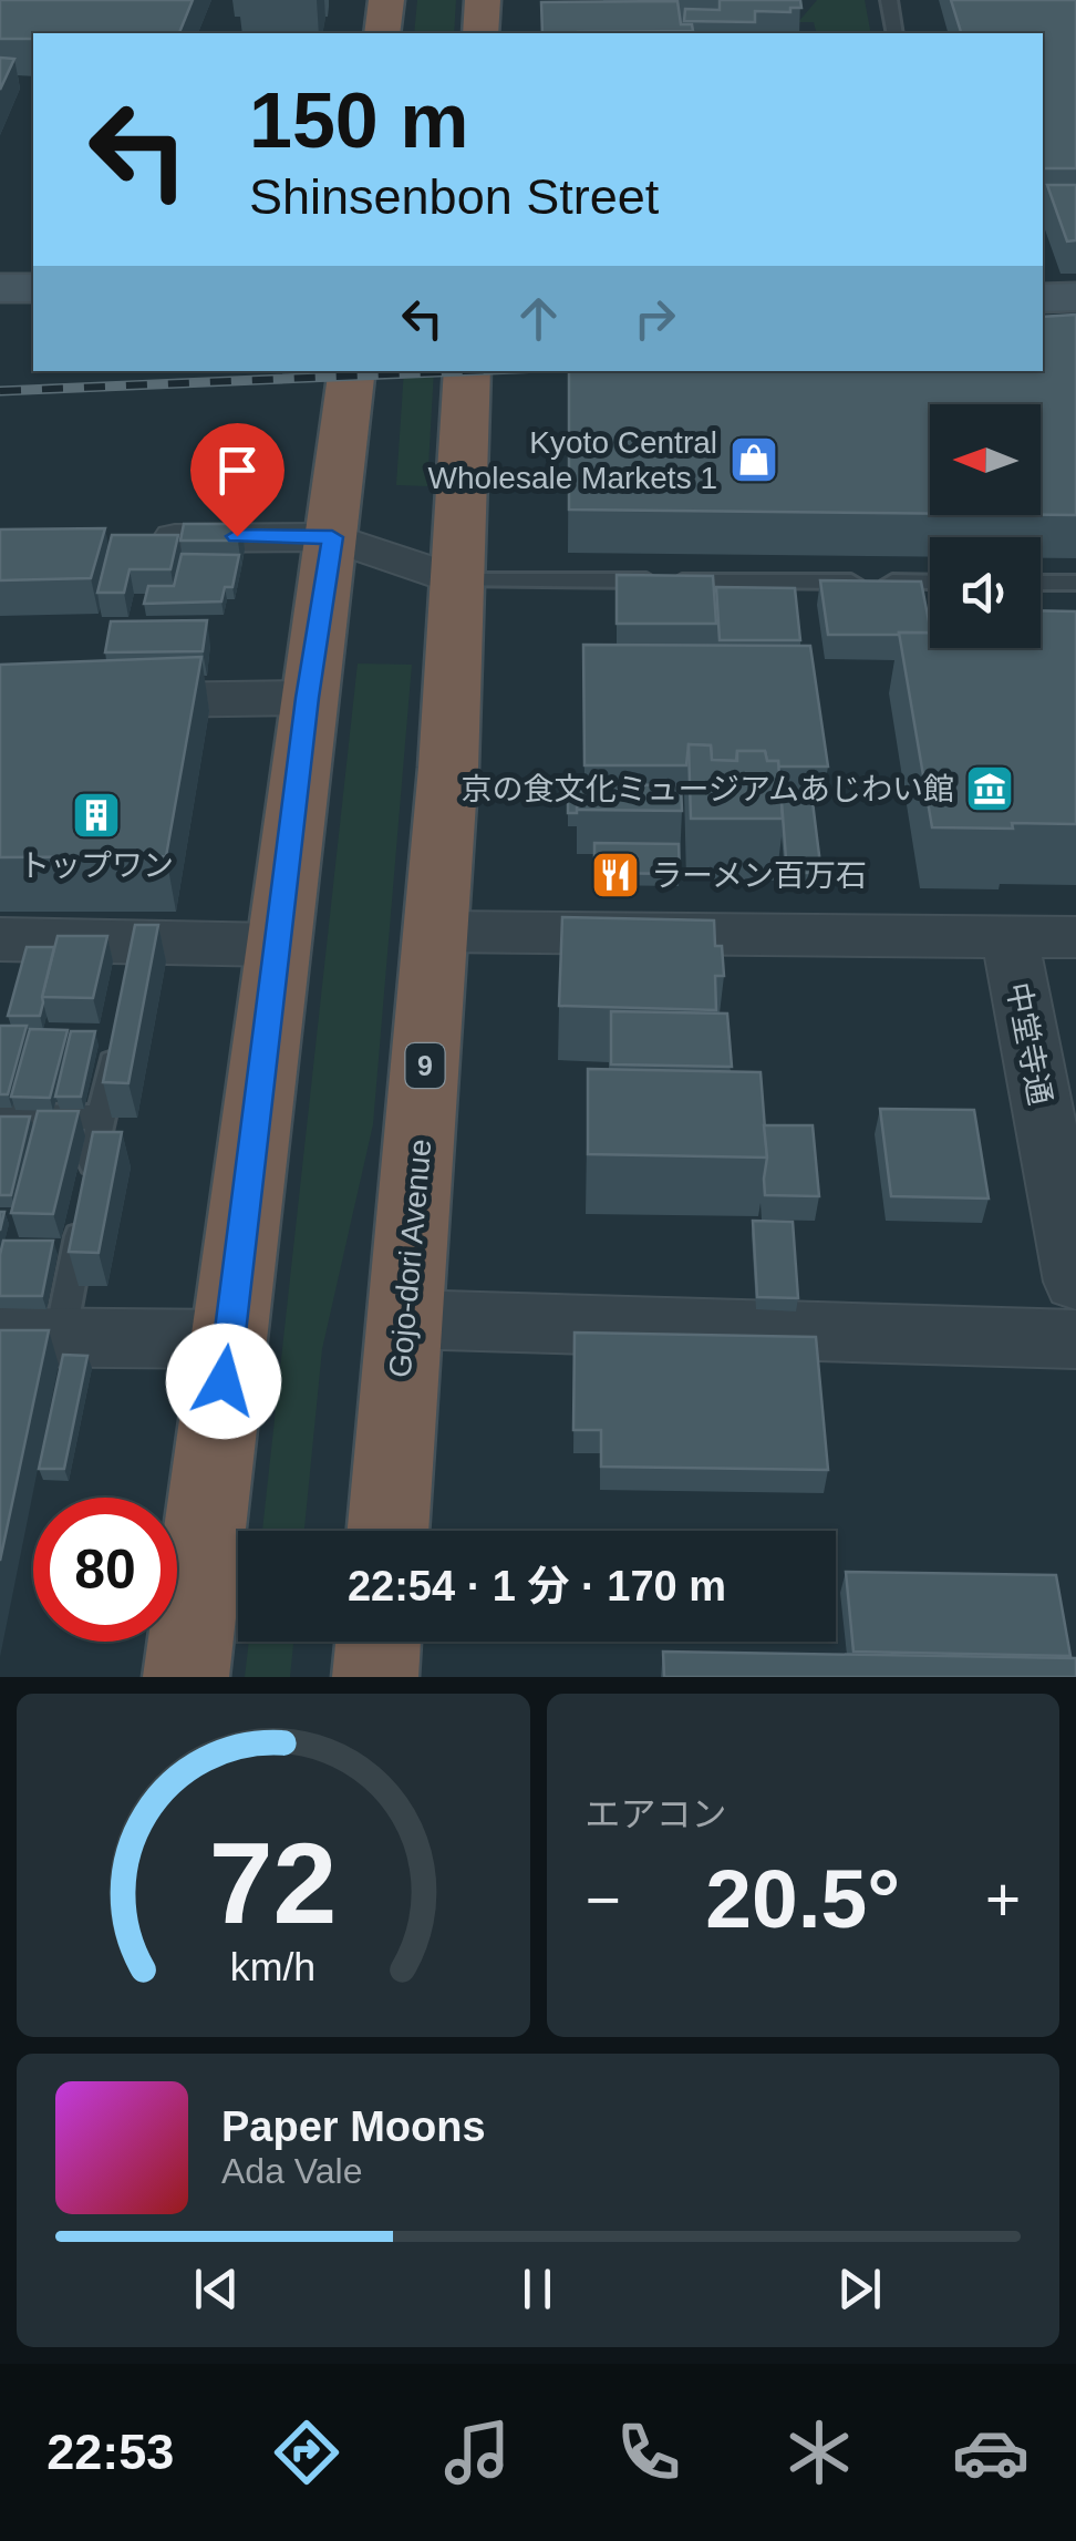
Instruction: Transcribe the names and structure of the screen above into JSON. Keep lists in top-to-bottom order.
{
  "streets": {
    "highway": ["9", "Gojo-dori Avenue"],
    "street": ["中堂寺通"]
  },
  "places": {
    "shop": ["Kyoto Central Wholesale Markets 1"],
    "museum": ["京の食文化ミュージアムあじわい館"],
    "building": ["トップワン"],
    "restaurant": ["ラーメン百万石"]
  },
  "north": "left",
  "page": {
    "turn": ["150 m", "Shinsenbon Street"],
    "limit": "80",
    "trip": "22:54 · 1 分 · 170 m",
    "tile": "エアコン",
    "heat": ["−", "20.5°", "+"],
    "song": ["Paper Moons", "Ada Vale"],
    "tabs": "22:53",
    "gauge": ["72", "km/h"]
  }
}
